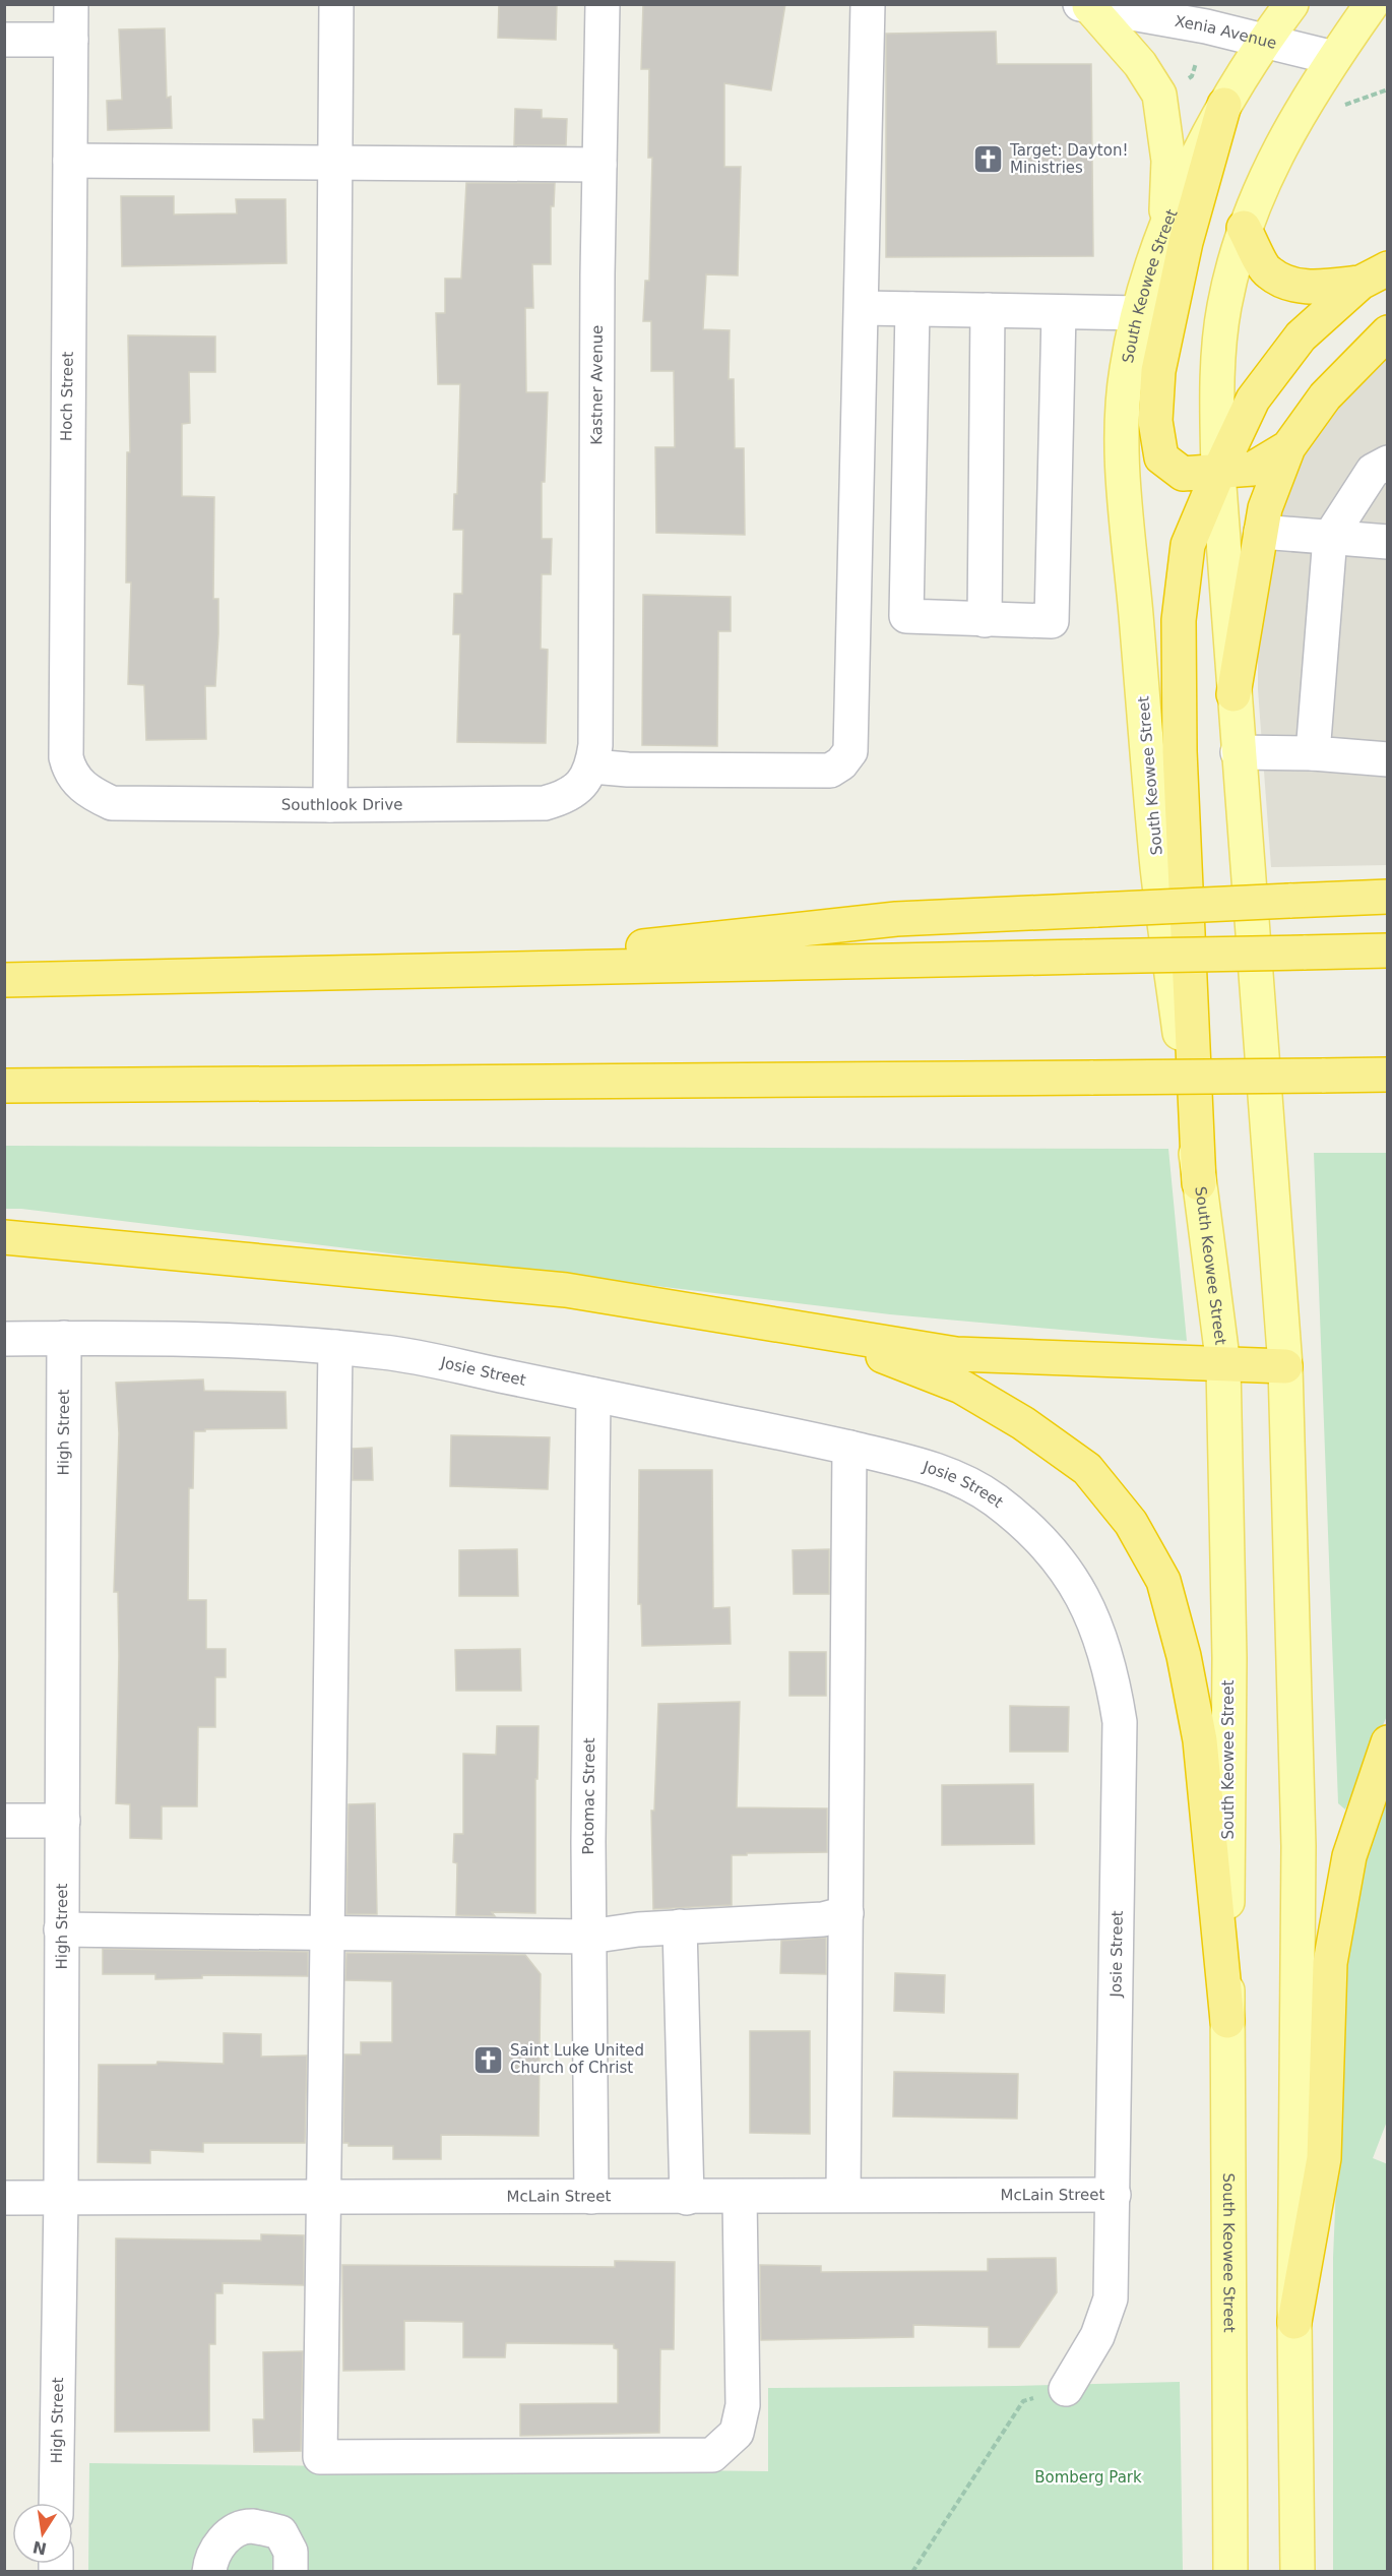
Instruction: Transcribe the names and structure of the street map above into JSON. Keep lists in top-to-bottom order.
{
  "streets": {
    "main road": ["South Keowee Street"],
    "street": [
      "Xenia Avenue",
      "Kastner Avenue",
      "Hoch Street",
      "Southlook Drive",
      "Josie Street",
      "High Street",
      "Potomac Street",
      "McLain Street"
    ]
  },
  "crossings": [
    ["Xenia Avenue", "South Keowee Street"],
    ["Kastner Avenue", "Southlook Drive"],
    ["Hoch Street", "Southlook Drive"],
    ["Josie Street", "High Street"],
    ["Josie Street", "Potomac Street"],
    ["Josie Street", "McLain Street"],
    ["High Street", "McLain Street"],
    ["Potomac Street", "McLain Street"]
  ],
  "parks": ["Bomberg Park"],
  "places": {
    "church": ["Target: Dayton! Ministries", "Saint Luke United Church of Christ"]
  },
  "north": "bottom"
}
